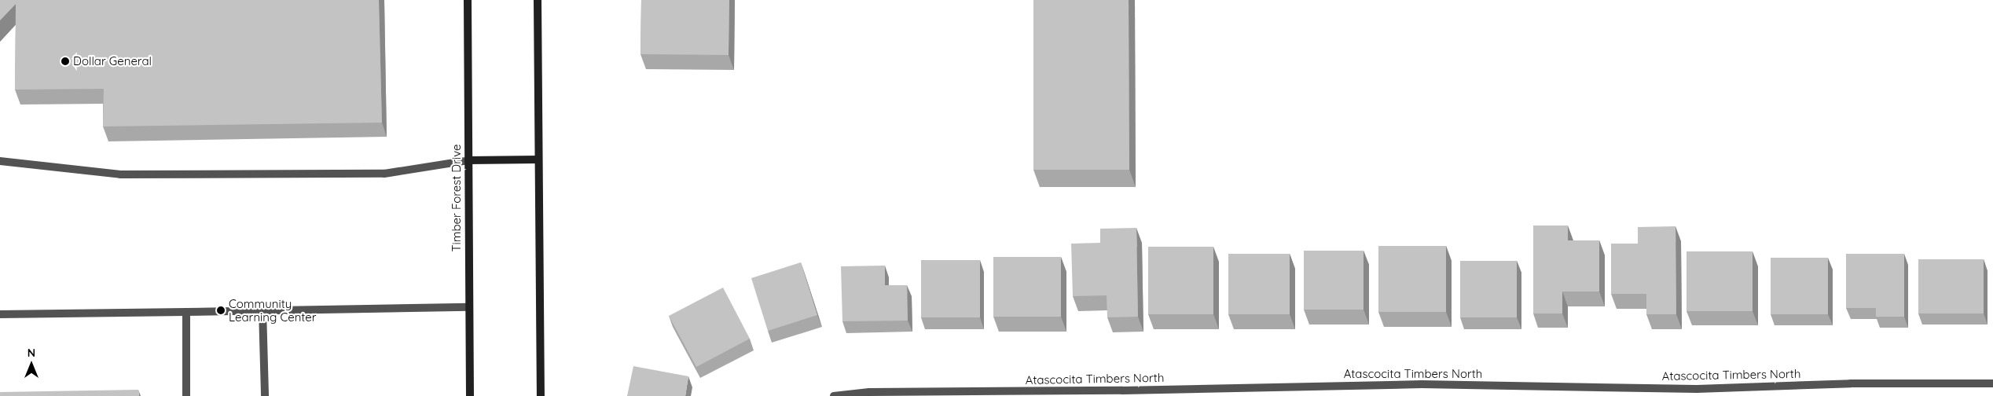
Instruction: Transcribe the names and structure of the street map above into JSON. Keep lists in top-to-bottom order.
{
  "streets": {
    "main road": ["Timber Forest Drive"],
    "street": ["Atascocita Timbers North"]
  },
  "places": ["Dollar General", "Community Learning Center"],
  "north": "top"
}
